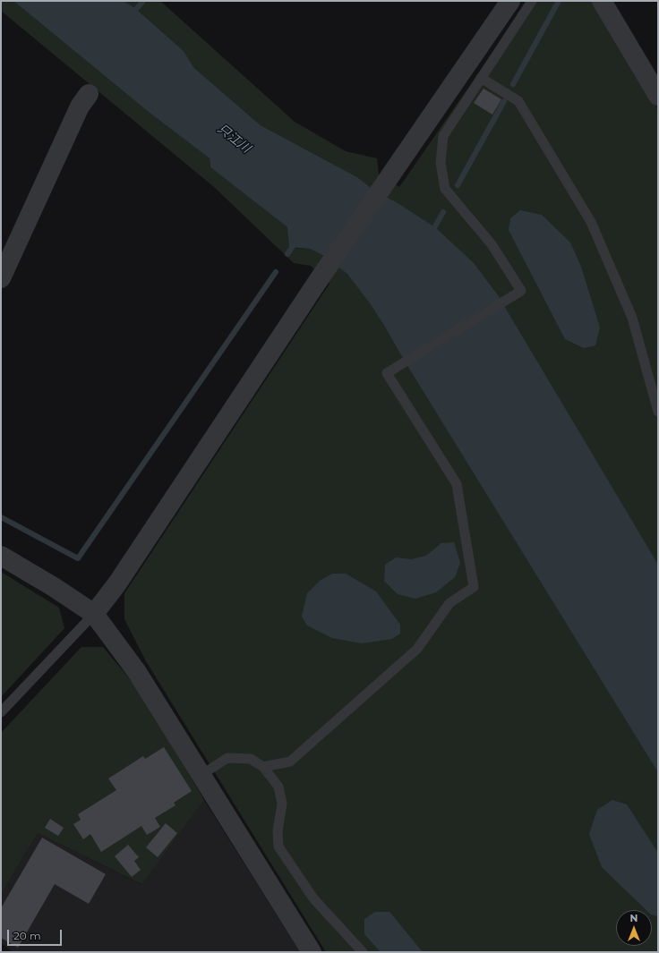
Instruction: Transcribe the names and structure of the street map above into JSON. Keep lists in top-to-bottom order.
{
  "water": ["只江川"],
  "scale_bar": "20 m",
  "north": "top"
}
